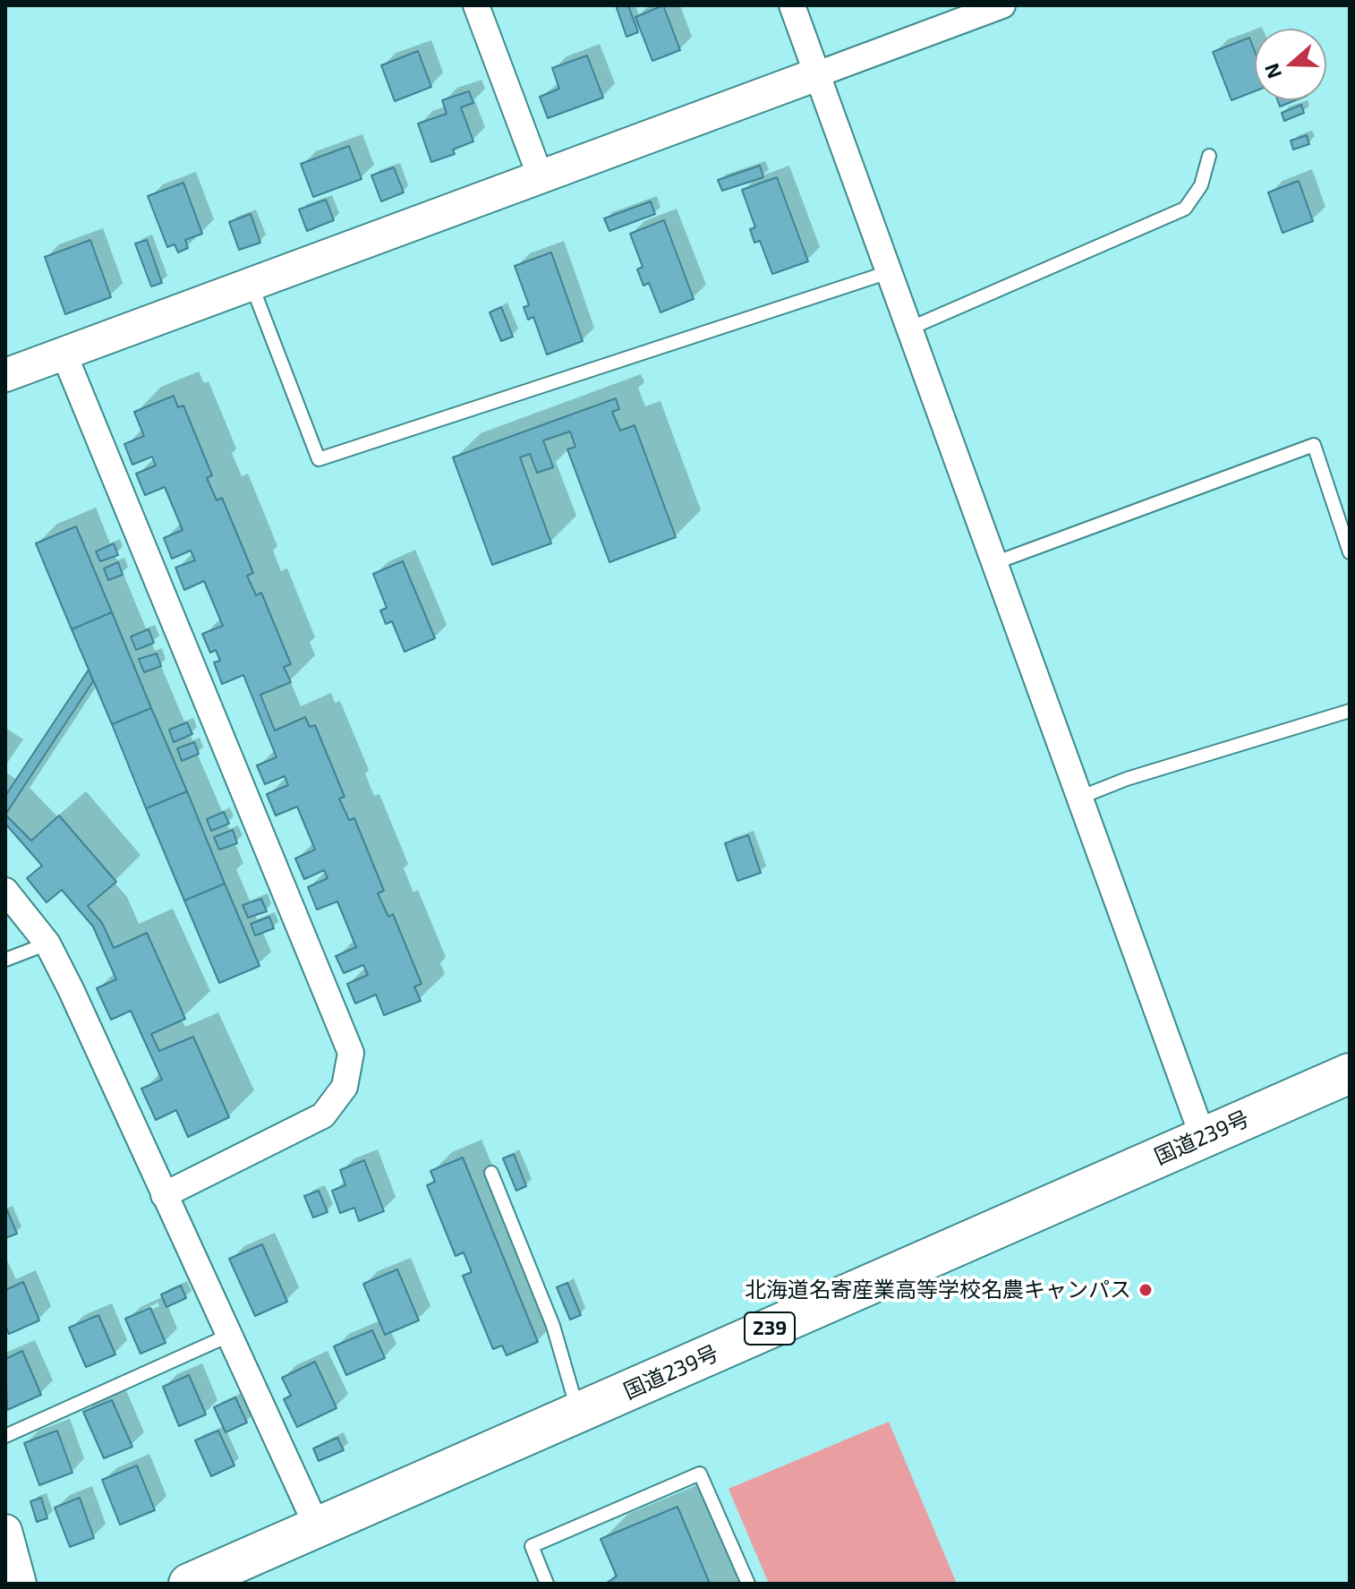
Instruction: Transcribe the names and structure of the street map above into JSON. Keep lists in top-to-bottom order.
{
  "streets": {
    "highway": ["国道239号", "239"]
  },
  "places": ["北海道名寄産業高等学校名農キャンパス"],
  "north": "left"
}
